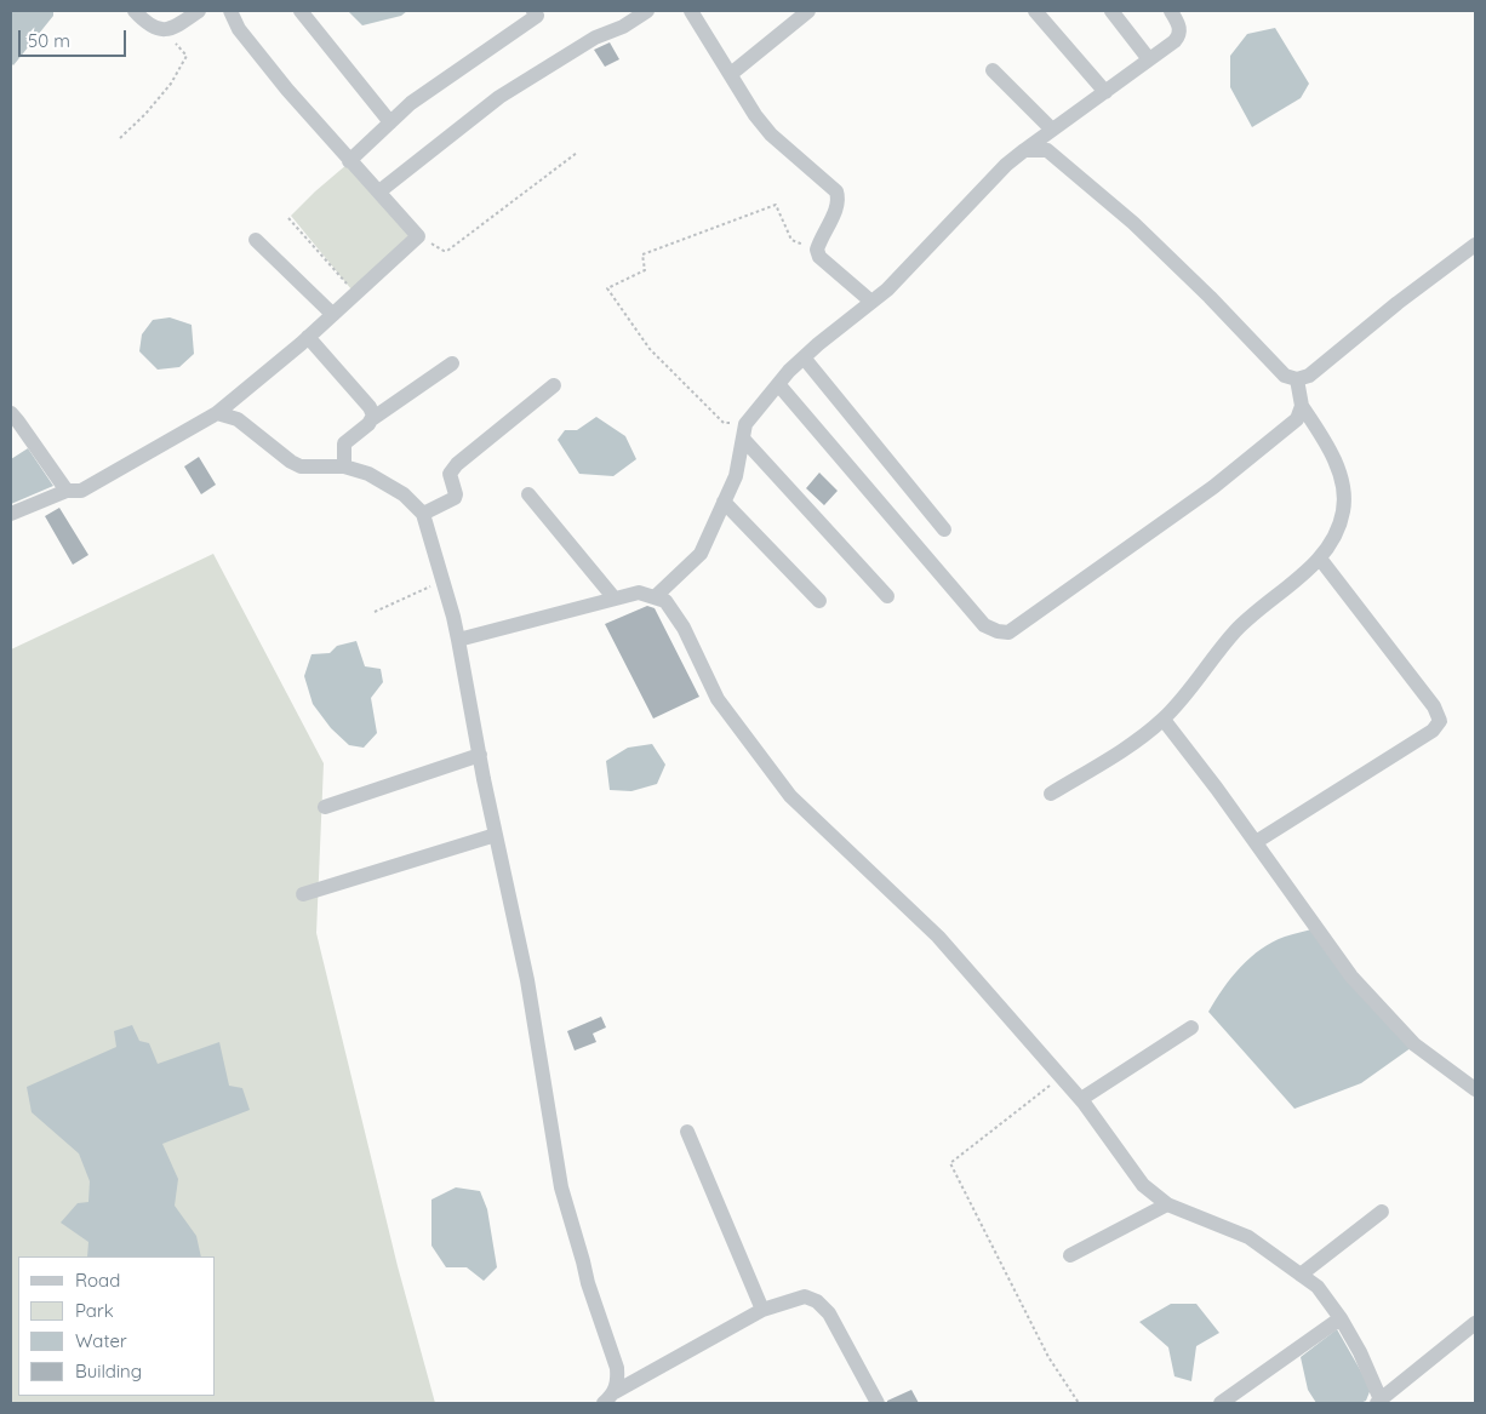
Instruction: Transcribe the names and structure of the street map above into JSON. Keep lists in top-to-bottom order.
{
  "legend": [
    "Road",
    "Park",
    "Water",
    "Building"
  ],
  "scale_bar": "50 m"
}
